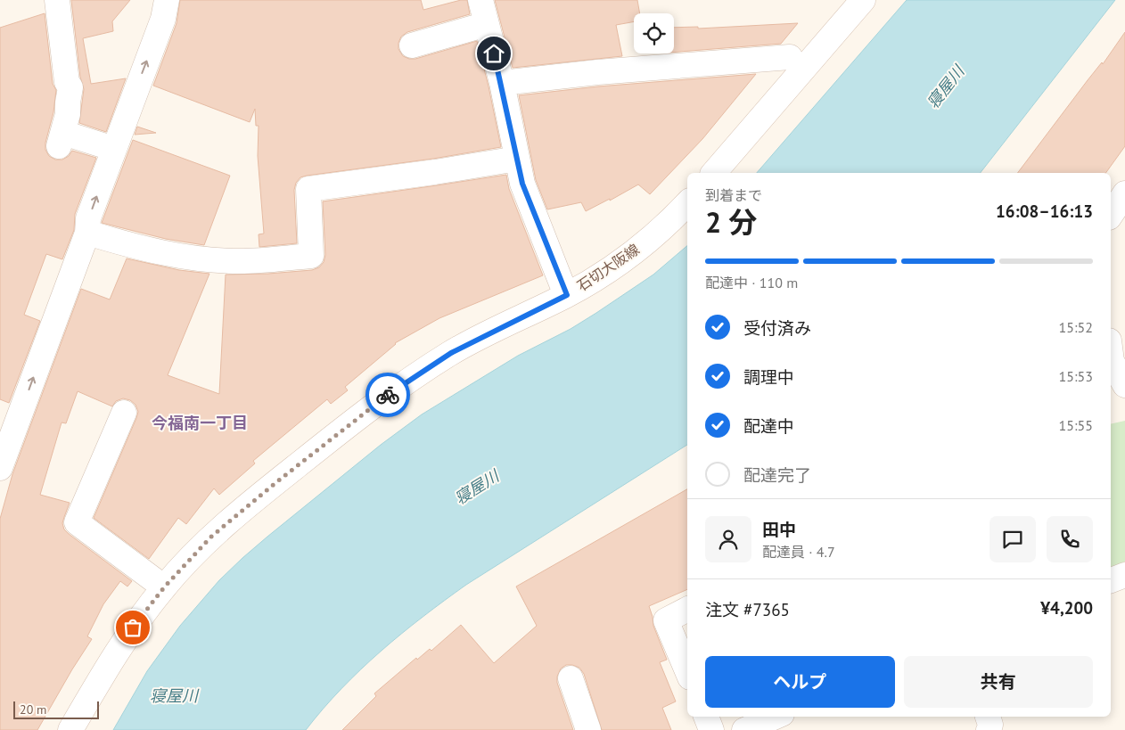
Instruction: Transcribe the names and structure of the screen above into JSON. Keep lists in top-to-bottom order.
{
  "streets": {
    "street": ["石切大阪線"]
  },
  "districts": ["今福南一丁目"],
  "water": ["寝屋川"],
  "scale_bar": "20 m",
  "page": {
    "heading": ["2 分", "到着まで", "16:08–16:13"],
    "panel": [
      "田中",
      "配達員 · 4.7",
      "注文 #7365",
      "¥4,200"
    ],
    "bar": "配達中 · 110 m",
    "list": [
      ["受付済み", "15:52"],
      ["調理中", "15:53"],
      ["配達中", "15:55"],
      "配達完了"
    ],
    "buttons": ["ヘルプ", "共有"],
    "scale": "20 m"
  }
}
